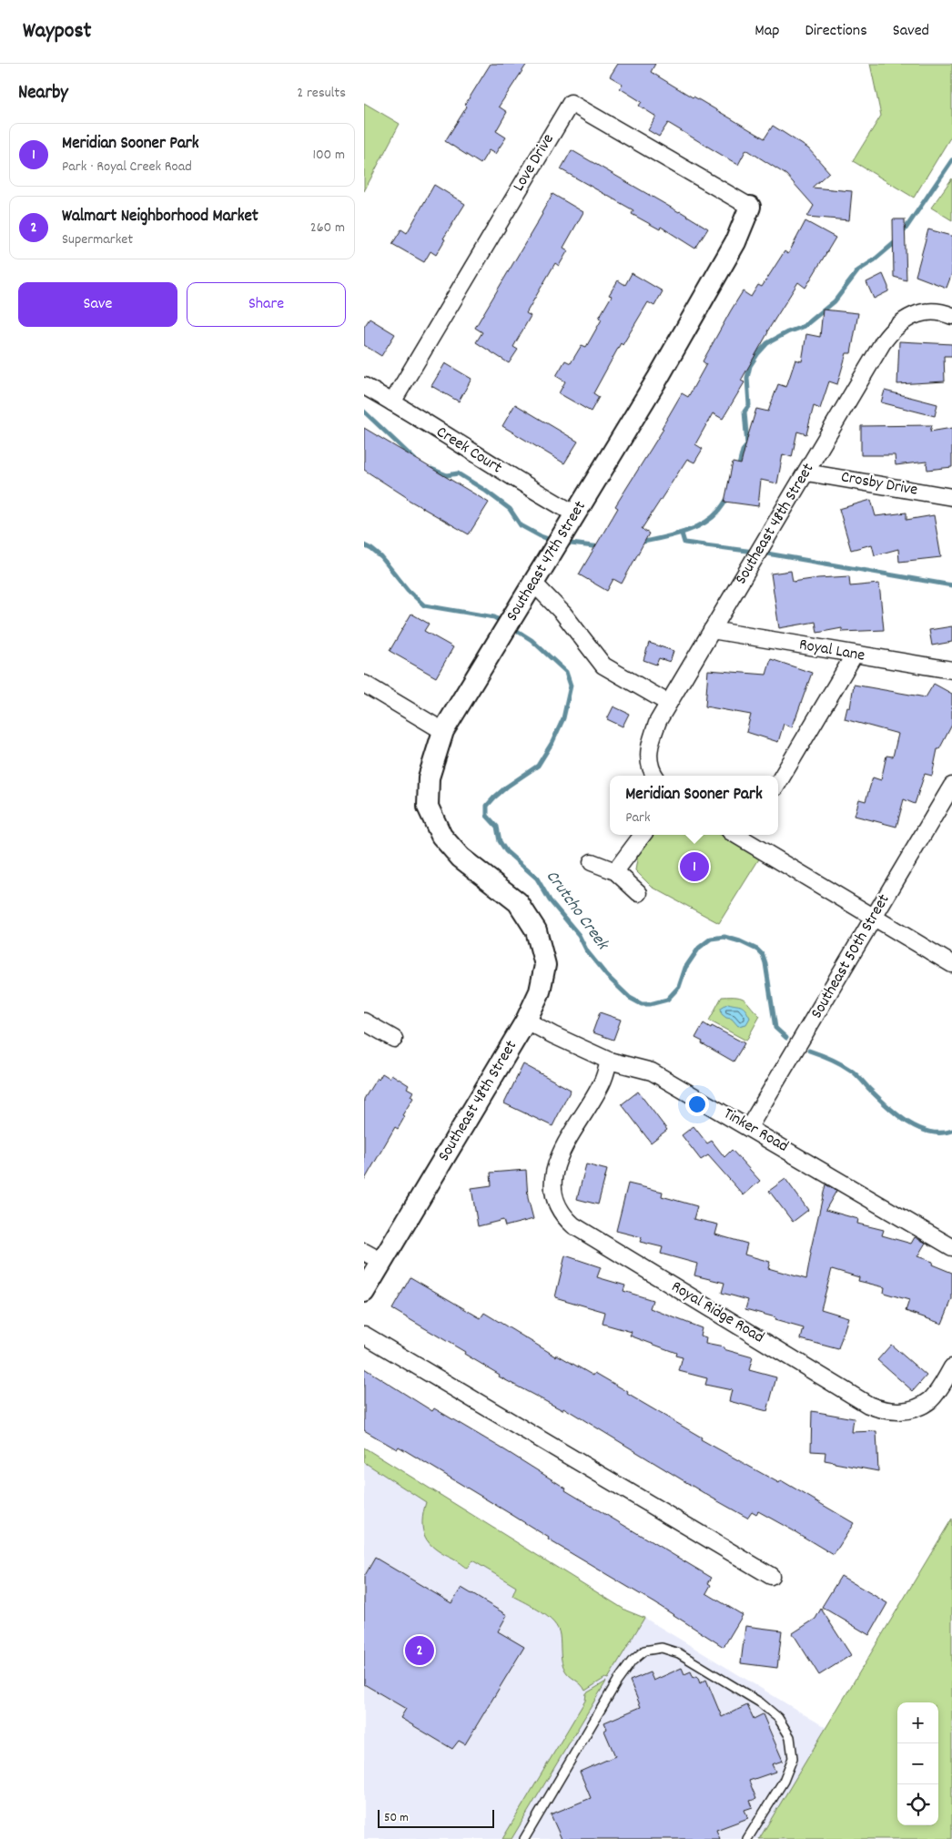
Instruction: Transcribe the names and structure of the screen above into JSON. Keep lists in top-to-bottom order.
{
  "streets": {
    "street": [
      "Love Drive",
      "Creek Court",
      "Crosby Drive",
      "Southeast 48th Street",
      "Southeast 47th Street",
      "Royal Lane",
      "Southeast 50th Street",
      "Tinker Road",
      "Royal Ridge Road"
    ]
  },
  "crossings": [
    ["Love Drive", "Creek Court"],
    ["Love Drive", "Southeast 47th Street"],
    ["Creek Court", "Southeast 47th Street"],
    ["Crosby Drive", "Southeast 48th Street"],
    ["Southeast 48th Street", "Southeast 47th Street"],
    ["Southeast 48th Street", "Royal Lane"],
    ["Southeast 48th Street", "Tinker Road"],
    ["Southeast 50th Street", "Tinker Road"],
    ["Tinker Road", "Royal Ridge Road"]
  ],
  "water": ["Crutcho Creek"],
  "scale_bar": "50 m",
  "page": {
    "header": "Waypost",
    "nav": ["Map", "Directions", "Saved"],
    "heading": ["Nearby", "2 results"],
    "list": [
      {
        "mark": "1",
        "name": "Meridian Sooner Park",
        "note": "Park · Royal Creek Road",
        "value": "100 m"
      },
      {
        "mark": "2",
        "name": "Walmart Neighborhood Market",
        "note": "Supermarket",
        "value": "260 m"
      }
    ],
    "buttons": ["Save", "Share"],
    "popup": ["Meridian Sooner Park", "Park"],
    "pins": ["1", "2"],
    "map_buttons": ["+", "−"],
    "scale": "50 m"
  }
}
